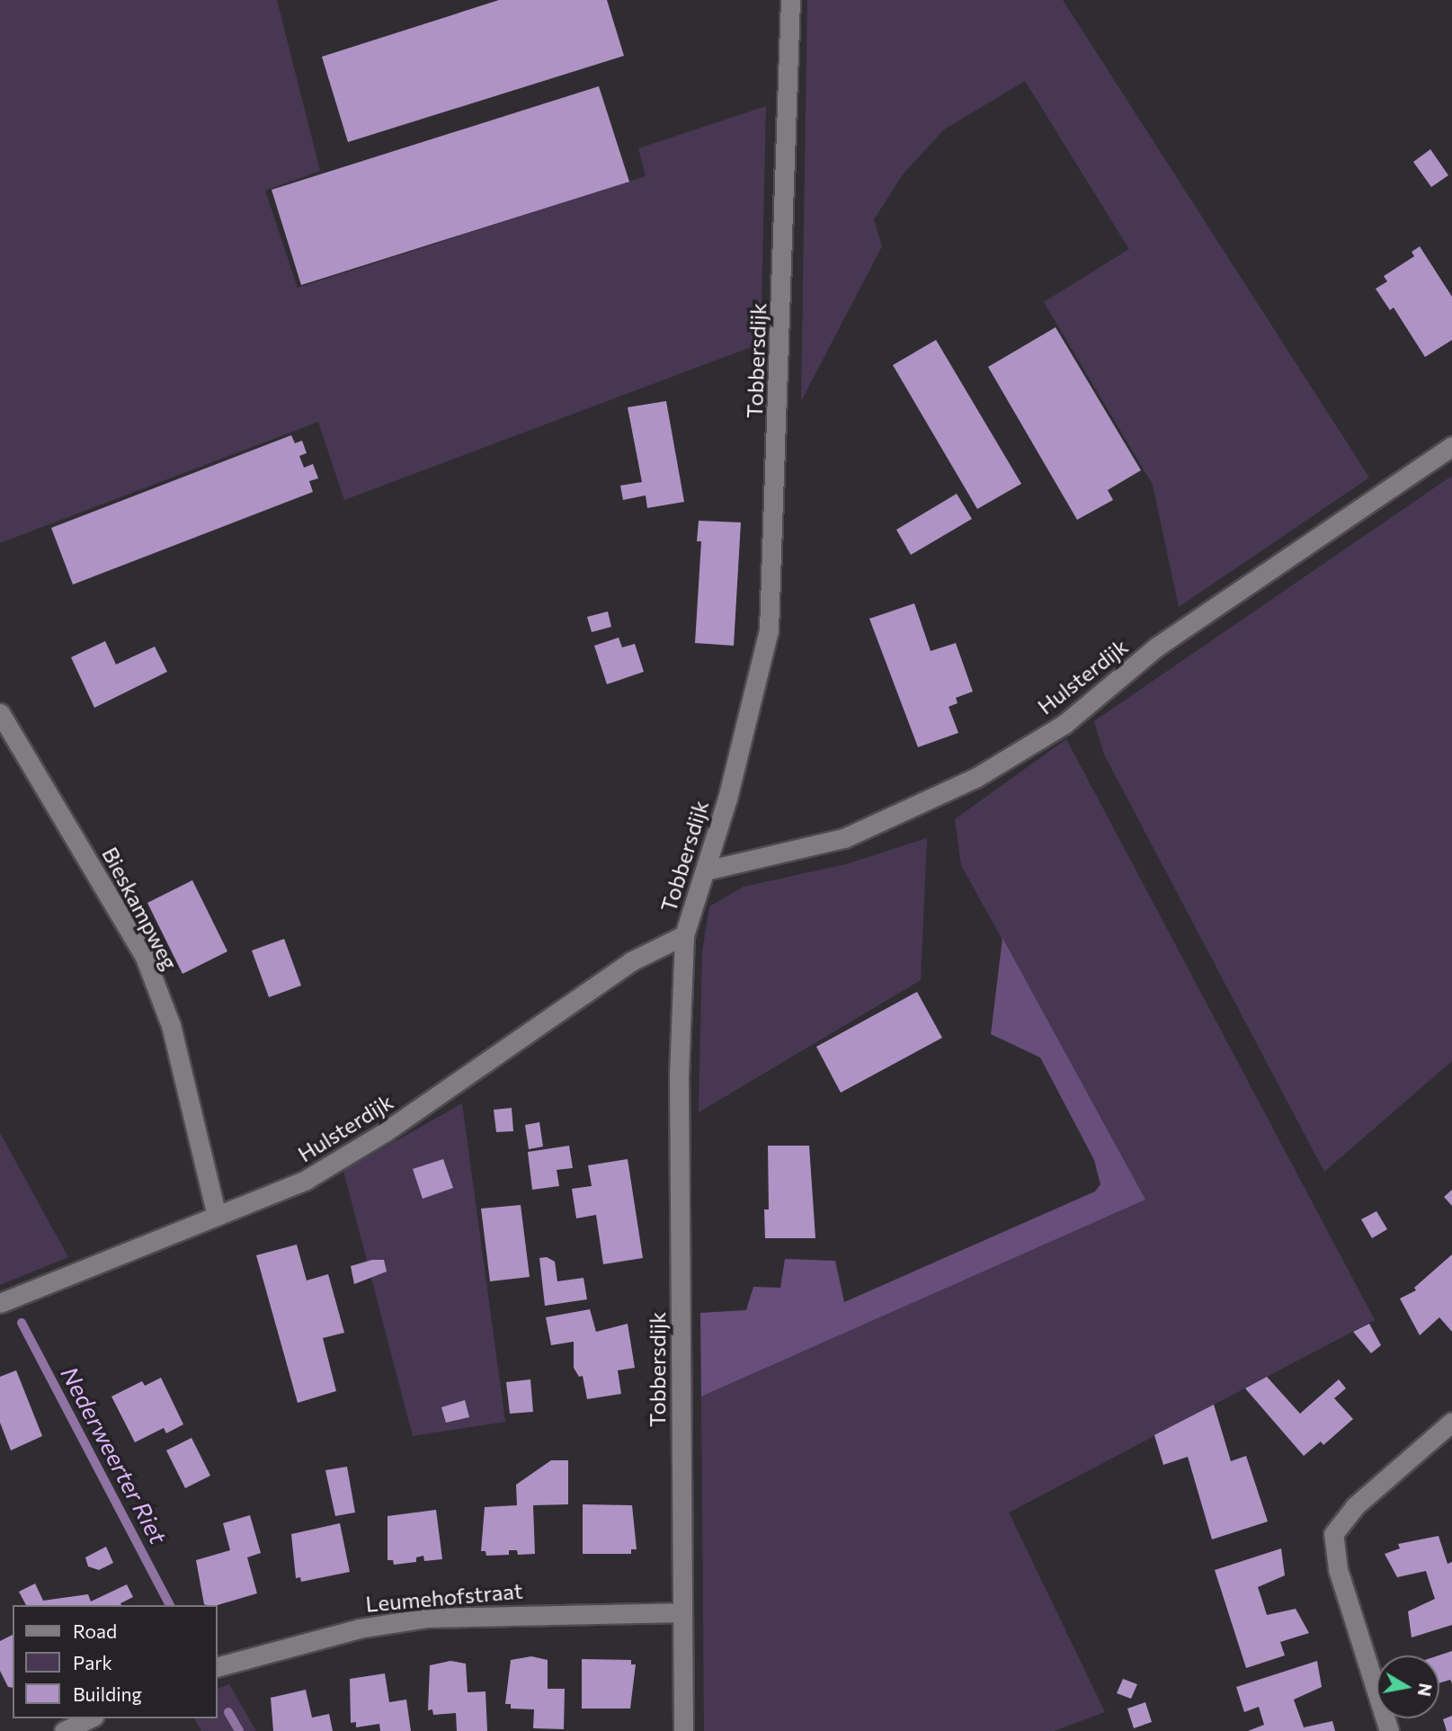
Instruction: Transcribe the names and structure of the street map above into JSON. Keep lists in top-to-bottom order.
{
  "streets": {
    "street": [
      "Tobbersdijk",
      "Hulsterdijk",
      "Bieskampweg",
      "Leumehofstraat"
    ]
  },
  "crossings": [
    ["Tobbersdijk", "Hulsterdijk"],
    ["Tobbersdijk", "Leumehofstraat"],
    ["Hulsterdijk", "Bieskampweg"]
  ],
  "water": ["Nederweerter Riet"],
  "legend": ["Road", "Park", "Building"],
  "north": "right"
}
